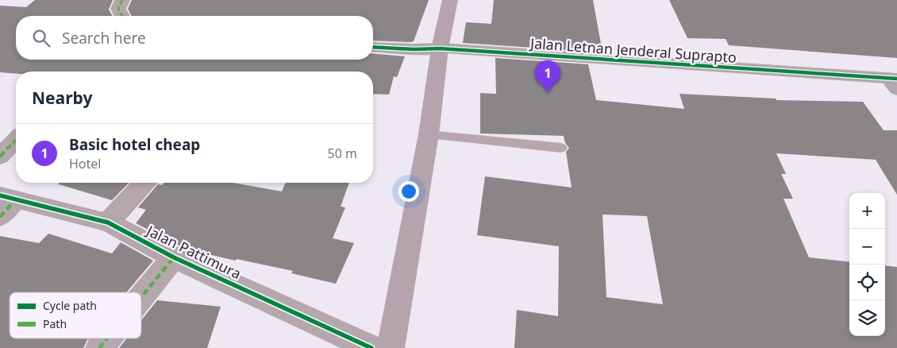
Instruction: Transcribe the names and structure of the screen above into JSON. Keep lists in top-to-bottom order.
{
  "streets": {
    "street": ["Jalan Letnan Jenderal Suprapto", "Jalan Pattimura"]
  },
  "legend": ["Cycle path", "Path"],
  "page": {
    "search": "Search here",
    "pins": "1",
    "heading": "Nearby",
    "list": [
      {
        "mark": "1",
        "name": "Basic hotel cheap",
        "note": "Hotel",
        "value": "50 m"
      }
    ],
    "map_buttons": ["+", "−"]
  }
}
